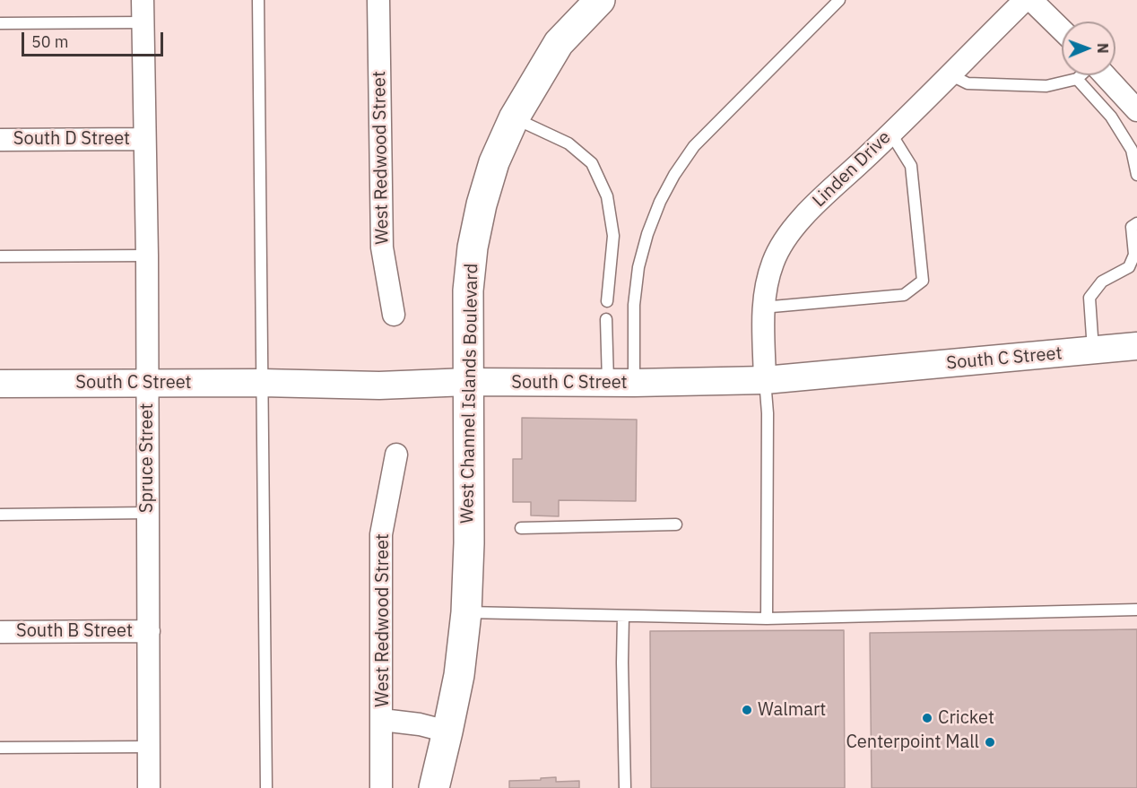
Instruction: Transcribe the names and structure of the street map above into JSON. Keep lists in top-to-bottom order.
{
  "streets": {
    "main road": ["West Channel Islands Boulevard"],
    "street": [
      "South D Street",
      "West Redwood Street",
      "Linden Drive",
      "South C Street",
      "Spruce Street",
      "South B Street"
    ]
  },
  "crossings": [
    ["South D Street", "Spruce Street"],
    ["Linden Drive", "South C Street"],
    ["South C Street", "West Channel Islands Boulevard"],
    ["South C Street", "Spruce Street"],
    ["Spruce Street", "South B Street"]
  ],
  "places": ["Walmart", "Cricket", "Centerpoint Mall"],
  "scale_bar": "50 m",
  "north": "right"
}
